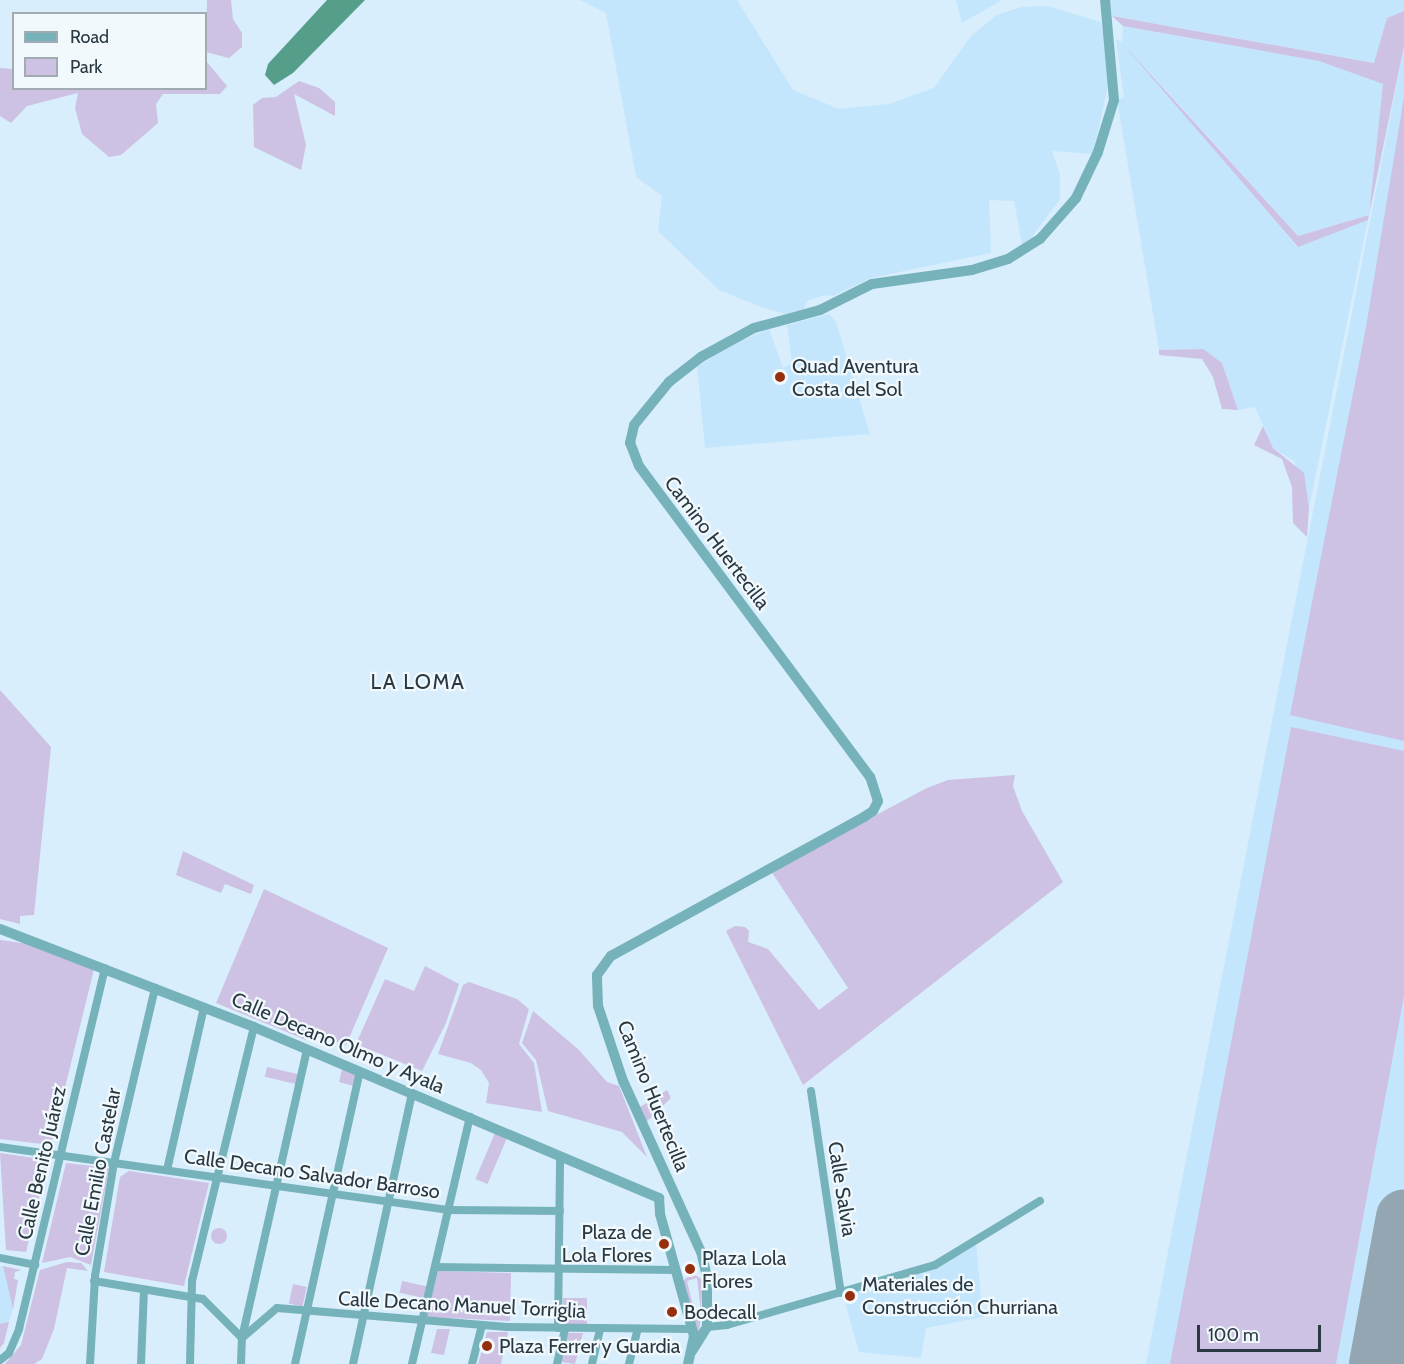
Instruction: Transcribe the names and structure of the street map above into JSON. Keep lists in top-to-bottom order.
{
  "streets": {
    "street": [
      "Camino Huertecilla",
      "Calle Decano Olmo y Ayala",
      "Calle Benito Juárez",
      "Calle Emilio Castelar",
      "Calle Decano Salvador Barroso",
      "Calle Salvia",
      "Calle Decano Manuel Torriglia"
    ]
  },
  "crossings": [
    ["Calle Decano Olmo y Ayala", "Calle Benito Juárez"],
    ["Calle Decano Olmo y Ayala", "Calle Emilio Castelar"],
    ["Calle Benito Juárez", "Calle Decano Salvador Barroso"],
    ["Calle Emilio Castelar", "Calle Decano Salvador Barroso"]
  ],
  "districts": ["LA LOMA"],
  "places": [
    "Quad Aventura Costa del Sol",
    "Plaza de Lola Flores",
    "Plaza Lola Flores",
    "Materiales de Construcción Churriana",
    "Bodecall",
    "Plaza Ferrer y Guardia"
  ],
  "legend": ["Road", "Park"],
  "scale_bar": "100 m"
}
